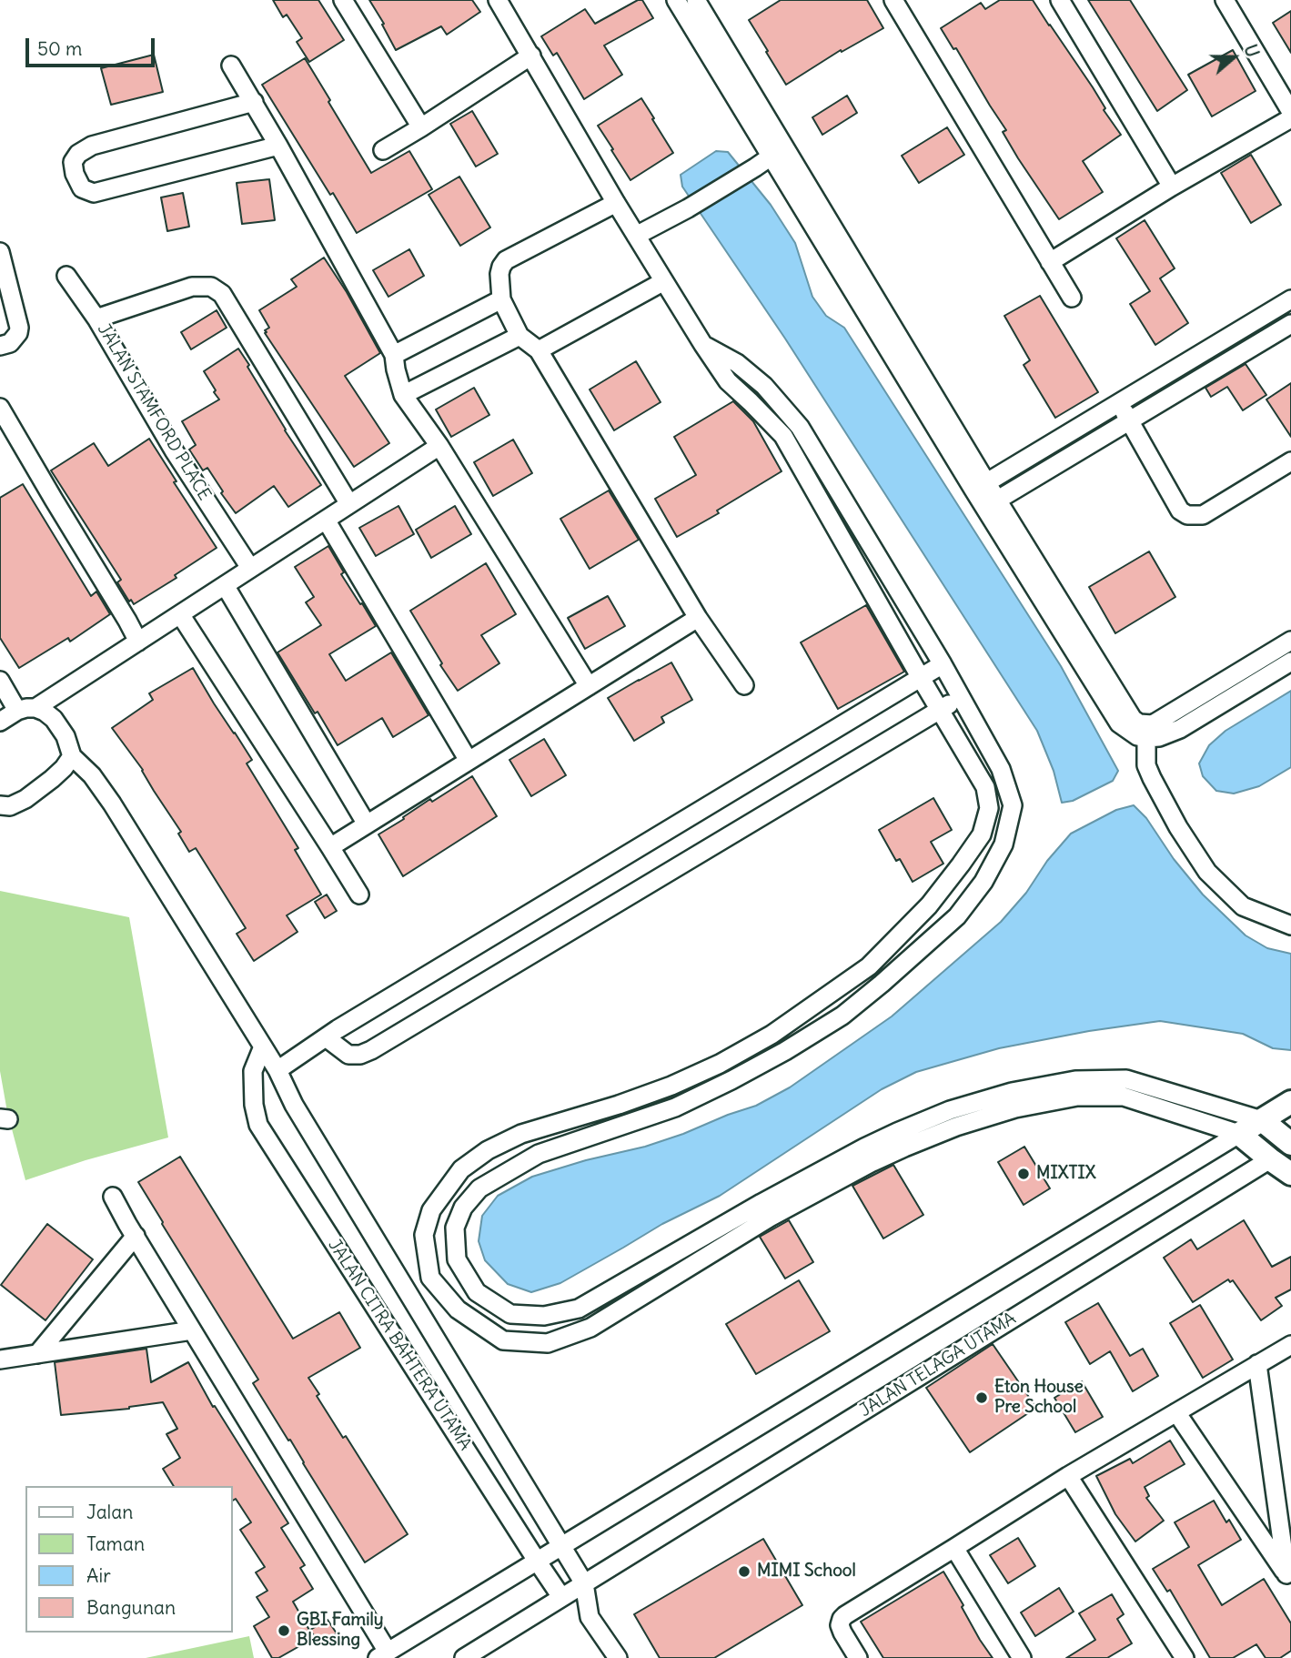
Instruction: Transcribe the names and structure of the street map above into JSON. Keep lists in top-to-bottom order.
{
  "streets": {
    "main road": ["JALAN TELAGA UTAMA"],
    "street": ["JALAN STAMFORD PLACE", "JALAN CITRA BAHTERA UTAMA"]
  },
  "crossings": [
    ["JALAN CITRA BAHTERA UTAMA", "JALAN TELAGA UTAMA"]
  ],
  "places": [
    "MIXTIX",
    "Eton House Pre School",
    "MIMI School",
    "GBI Family Blessing"
  ],
  "legend": [
    "Jalan",
    "Taman",
    "Air",
    "Bangunan"
  ],
  "scale_bar": "50 m",
  "north": "right"
}
